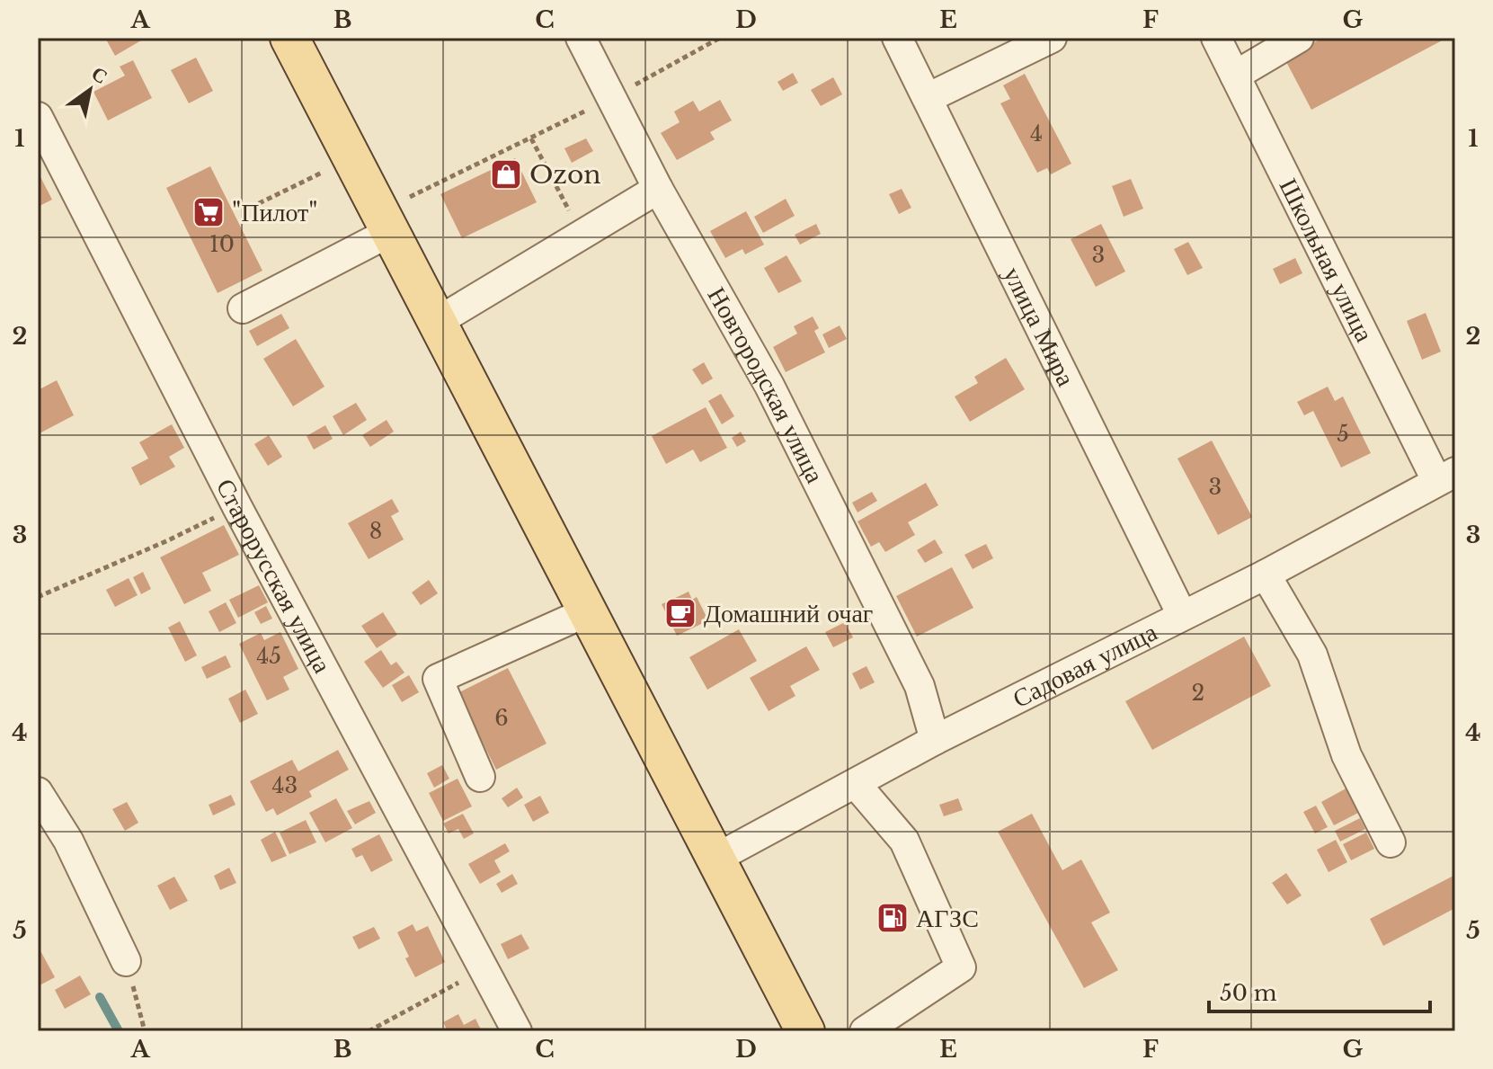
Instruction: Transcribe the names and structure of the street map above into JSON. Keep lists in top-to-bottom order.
{
  "streets": {
    "street": [
      "Школьная улица",
      "улица Мира",
      "Новгородская улица",
      "Старорусская улица",
      "Садовая улица"
    ]
  },
  "crossings": [
    ["Школьная улица", "Садовая улица"],
    ["улица Мира", "Садовая улица"],
    ["Новгородская улица", "Садовая улица"]
  ],
  "places": {
    "shop": ["Ozon"],
    "supermarket": ["\"Пилот\""],
    "cafe": ["Домашний очаг"],
    "fuel station": ["АГЗС"]
  },
  "house_numbers": [
    "4",
    "10",
    "3",
    "5",
    "3",
    "8",
    "45",
    "2",
    "6",
    "43"
  ],
  "scale_bar": "50 m",
  "north": "top right",
  "grid": {
    "columns": [
      "A",
      "B",
      "C",
      "D",
      "E",
      "F",
      "G"
    ],
    "rows": [
      "1",
      "2",
      "3",
      "4",
      "5"
    ]
  }
}
